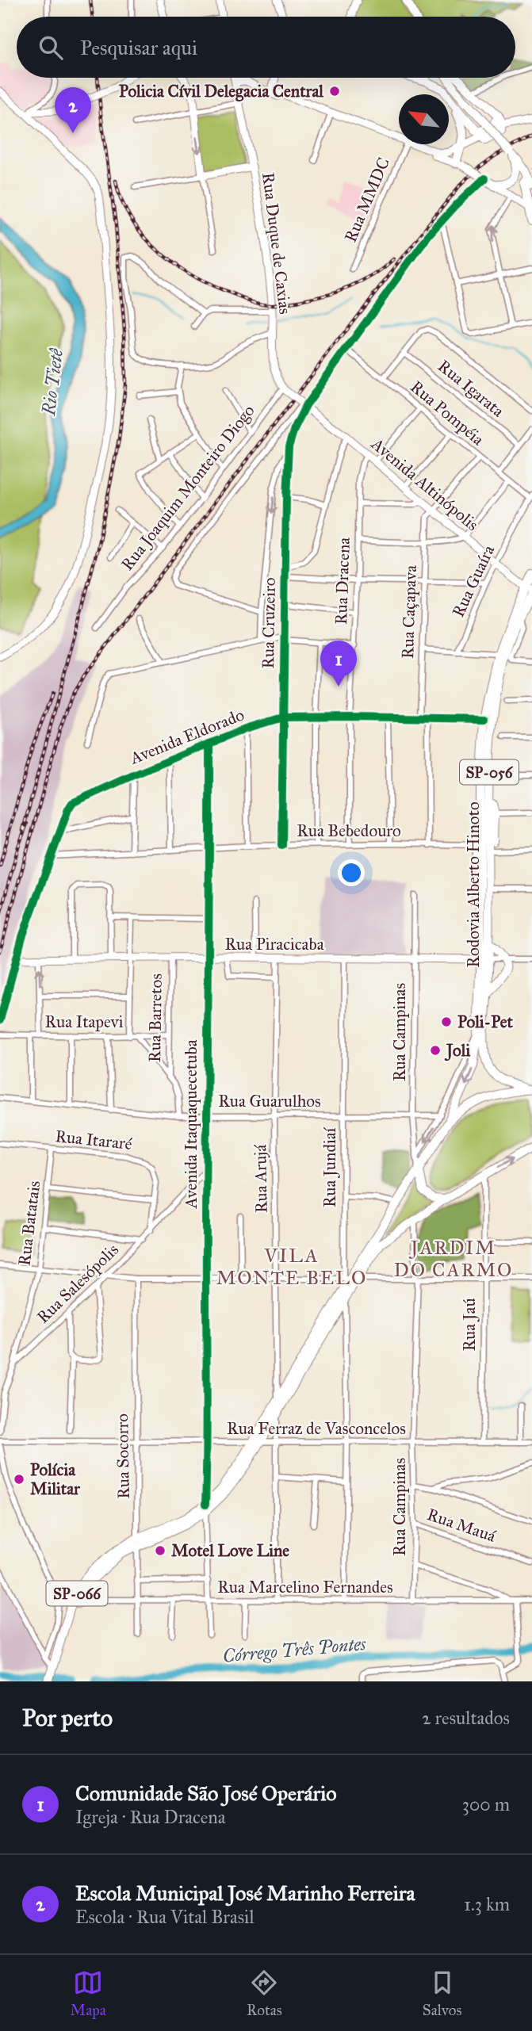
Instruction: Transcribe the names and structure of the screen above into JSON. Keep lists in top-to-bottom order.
{
  "streets": {
    "main road": ["SP-056", "Rodovia Alberto Hinoto", "SP-066"],
    "street": [
      "Rua MMDC",
      "Rua Duque de Caxias",
      "Rua Igarata",
      "Rua Pompéia",
      "Avenida Altinópolis",
      "Rua Joaquim Monteiro Diogo",
      "Rua Dracena",
      "Rua Guaíra",
      "Rua Caçapava",
      "Rua Cruzeiro",
      "Avenida Eldorado",
      "Rua Bebedouro",
      "Rua Piracicaba",
      "Rua Barretos",
      "Rua Itapevi",
      "Rua Campinas",
      "Rua Guarulhos",
      "Avenida Itaquaquecetuba",
      "Rua Itararé",
      "Rua Jundiaí",
      "Rua Arujá",
      "Rua Batatais",
      "Rua Salesópolis",
      "Rua Jaú",
      "Rua Ferraz de Vasconcelos",
      "Rua Socorro",
      "Rua Mauá",
      "Rua Marcelino Fernandes"
    ]
  },
  "crossings": [
    ["Rua Duque de Caxias", "Rua Joaquim Monteiro Diogo"],
    ["Rua Pompéia", "Rua Guaíra"],
    ["Avenida Altinópolis", "Rua Dracena"],
    ["Avenida Altinópolis", "Rua Guaíra"],
    ["Avenida Altinópolis", "Rua Caçapava"],
    ["Avenida Altinópolis", "Rua Cruzeiro"],
    ["Avenida Altinópolis", "Rodovia Alberto Hinoto"],
    ["Rua Dracena", "Avenida Eldorado"],
    ["Rua Dracena", "Rua Bebedouro"],
    ["Rua Caçapava", "Avenida Eldorado"],
    ["Rua Cruzeiro", "Avenida Eldorado"],
    ["Rua Cruzeiro", "Rua Bebedouro"],
    ["Avenida Eldorado", "Rua Bebedouro"],
    ["Avenida Eldorado", "Rodovia Alberto Hinoto"],
    ["Avenida Eldorado", "Rua Piracicaba"],
    ["Avenida Eldorado", "Avenida Itaquaquecetuba"],
    ["SP-056", "Rodovia Alberto Hinoto"],
    ["SP-056", "Rua Campinas"],
    ["SP-056", "SP-066"],
    ["Rua Bebedouro", "Rodovia Alberto Hinoto"],
    ["Rua Bebedouro", "Avenida Itaquaquecetuba"],
    ["Rodovia Alberto Hinoto", "Rua Piracicaba"],
    ["Rodovia Alberto Hinoto", "Rua Campinas"],
    ["Rodovia Alberto Hinoto", "Rua Guarulhos"],
    ["Rua Piracicaba", "Rua Barretos"],
    ["Rua Piracicaba", "Rua Campinas"],
    ["Rua Piracicaba", "Avenida Itaquaquecetuba"],
    ["Rua Piracicaba", "Rua Jundiaí"],
    ["Rua Piracicaba", "Rua Arujá"],
    ["Rua Barretos", "Rua Itapevi"],
    ["Rua Campinas", "Rua Guarulhos"],
    ["Rua Campinas", "Rua Ferraz de Vasconcelos"],
    ["Rua Campinas", "Rua Mauá"],
    ["Rua Campinas", "Rua Marcelino Fernandes"],
    ["Rua Campinas", "SP-066"],
    ["Rua Guarulhos", "Avenida Itaquaquecetuba"],
    ["Rua Guarulhos", "Rua Jundiaí"],
    ["Rua Guarulhos", "Rua Arujá"],
    ["Avenida Itaquaquecetuba", "Rua Salesópolis"],
    ["Avenida Itaquaquecetuba", "Rua Ferraz de Vasconcelos"],
    ["Avenida Itaquaquecetuba", "Rua Marcelino Fernandes"],
    ["Avenida Itaquaquecetuba", "SP-066"],
    ["Rua Itararé", "Rua Batatais"],
    ["Rua Itararé", "Rua Salesópolis"],
    ["Rua Jundiaí", "SP-066"],
    ["Rua Arujá", "SP-066"],
    ["Rua Batatais", "Rua Salesópolis"],
    ["Rua Jaú", "Rua Ferraz de Vasconcelos"],
    ["Rua Ferraz de Vasconcelos", "Rua Socorro"],
    ["Rua Ferraz de Vasconcelos", "SP-066"],
    ["Rua Socorro", "Rua Marcelino Fernandes"],
    ["Rua Socorro", "SP-066"],
    ["Rua Marcelino Fernandes", "SP-066"]
  ],
  "districts": ["JARDIM DO CARMO", "VILA MONTE BELO"],
  "water": ["Rio Tietê", "Córrego Três Pontes"],
  "places": [
    "Policia Cívil Delegacia Central",
    "Poli-Pet",
    "Joli",
    "Polícia Militar",
    "Motel Love Line"
  ],
  "north": "top left",
  "page": {
    "search": "Pesquisar aqui",
    "pins": ["2", "1"],
    "heading": ["Por perto", "2 resultados"],
    "list": [
      {
        "mark": "1",
        "name": "Comunidade São José Operário",
        "note": "Igreja · Rua Dracena",
        "value": "300 m"
      },
      {
        "mark": "2",
        "name": "Escola Municipal José Marinho Ferreira",
        "note": "Escola · Rua Vital Brasil",
        "value": "1.3 km"
      }
    ],
    "nav": ["Mapa", "Rotas", "Salvos"]
  }
}
